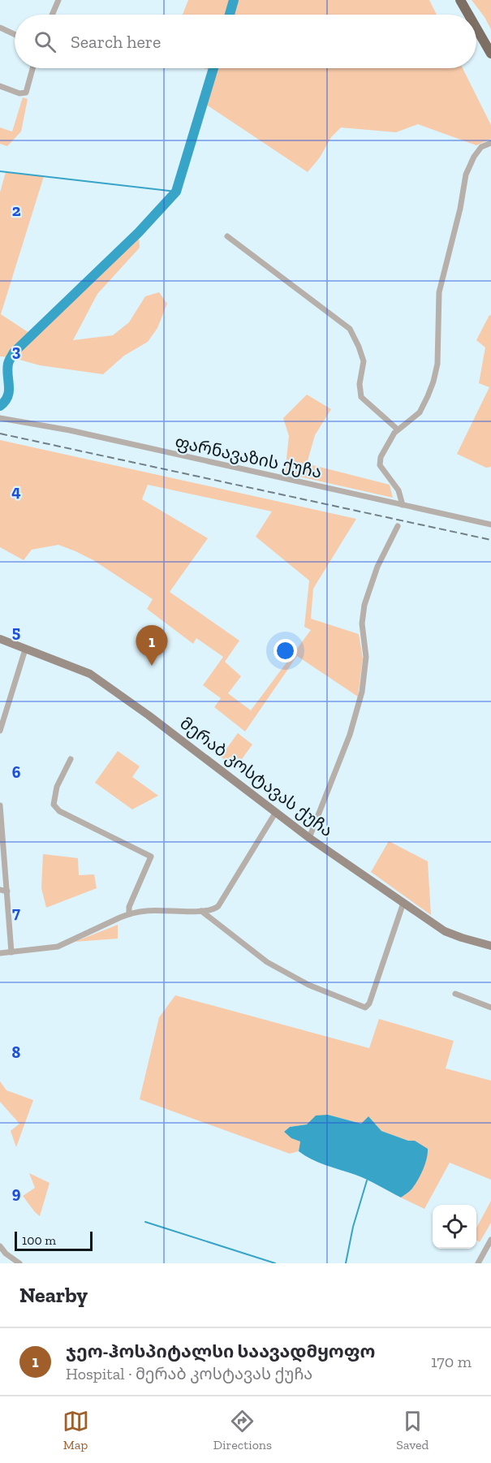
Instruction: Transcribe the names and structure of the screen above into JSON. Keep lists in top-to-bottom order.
{
  "streets": {
    "main road": ["მერაბ კოსტავას ქუჩა"],
    "street": ["ფარნავაზის ქუჩა"]
  },
  "scale_bar": "100 m",
  "page": {
    "search": "Search here",
    "pins": "1",
    "scale": "100 m",
    "heading": "Nearby",
    "list": [
      {
        "mark": "1",
        "name": "ჯეო-ჰოსპიტალსი საავადმყოფო",
        "note": "Hospital · მერაბ კოსტავას ქუჩა",
        "value": "170 m"
      }
    ],
    "nav": ["Map", "Directions", "Saved"]
  },
  "grid": {
    "rows": [
      "2",
      "3",
      "4",
      "5",
      "6",
      "7",
      "8",
      "9"
    ]
  }
}
